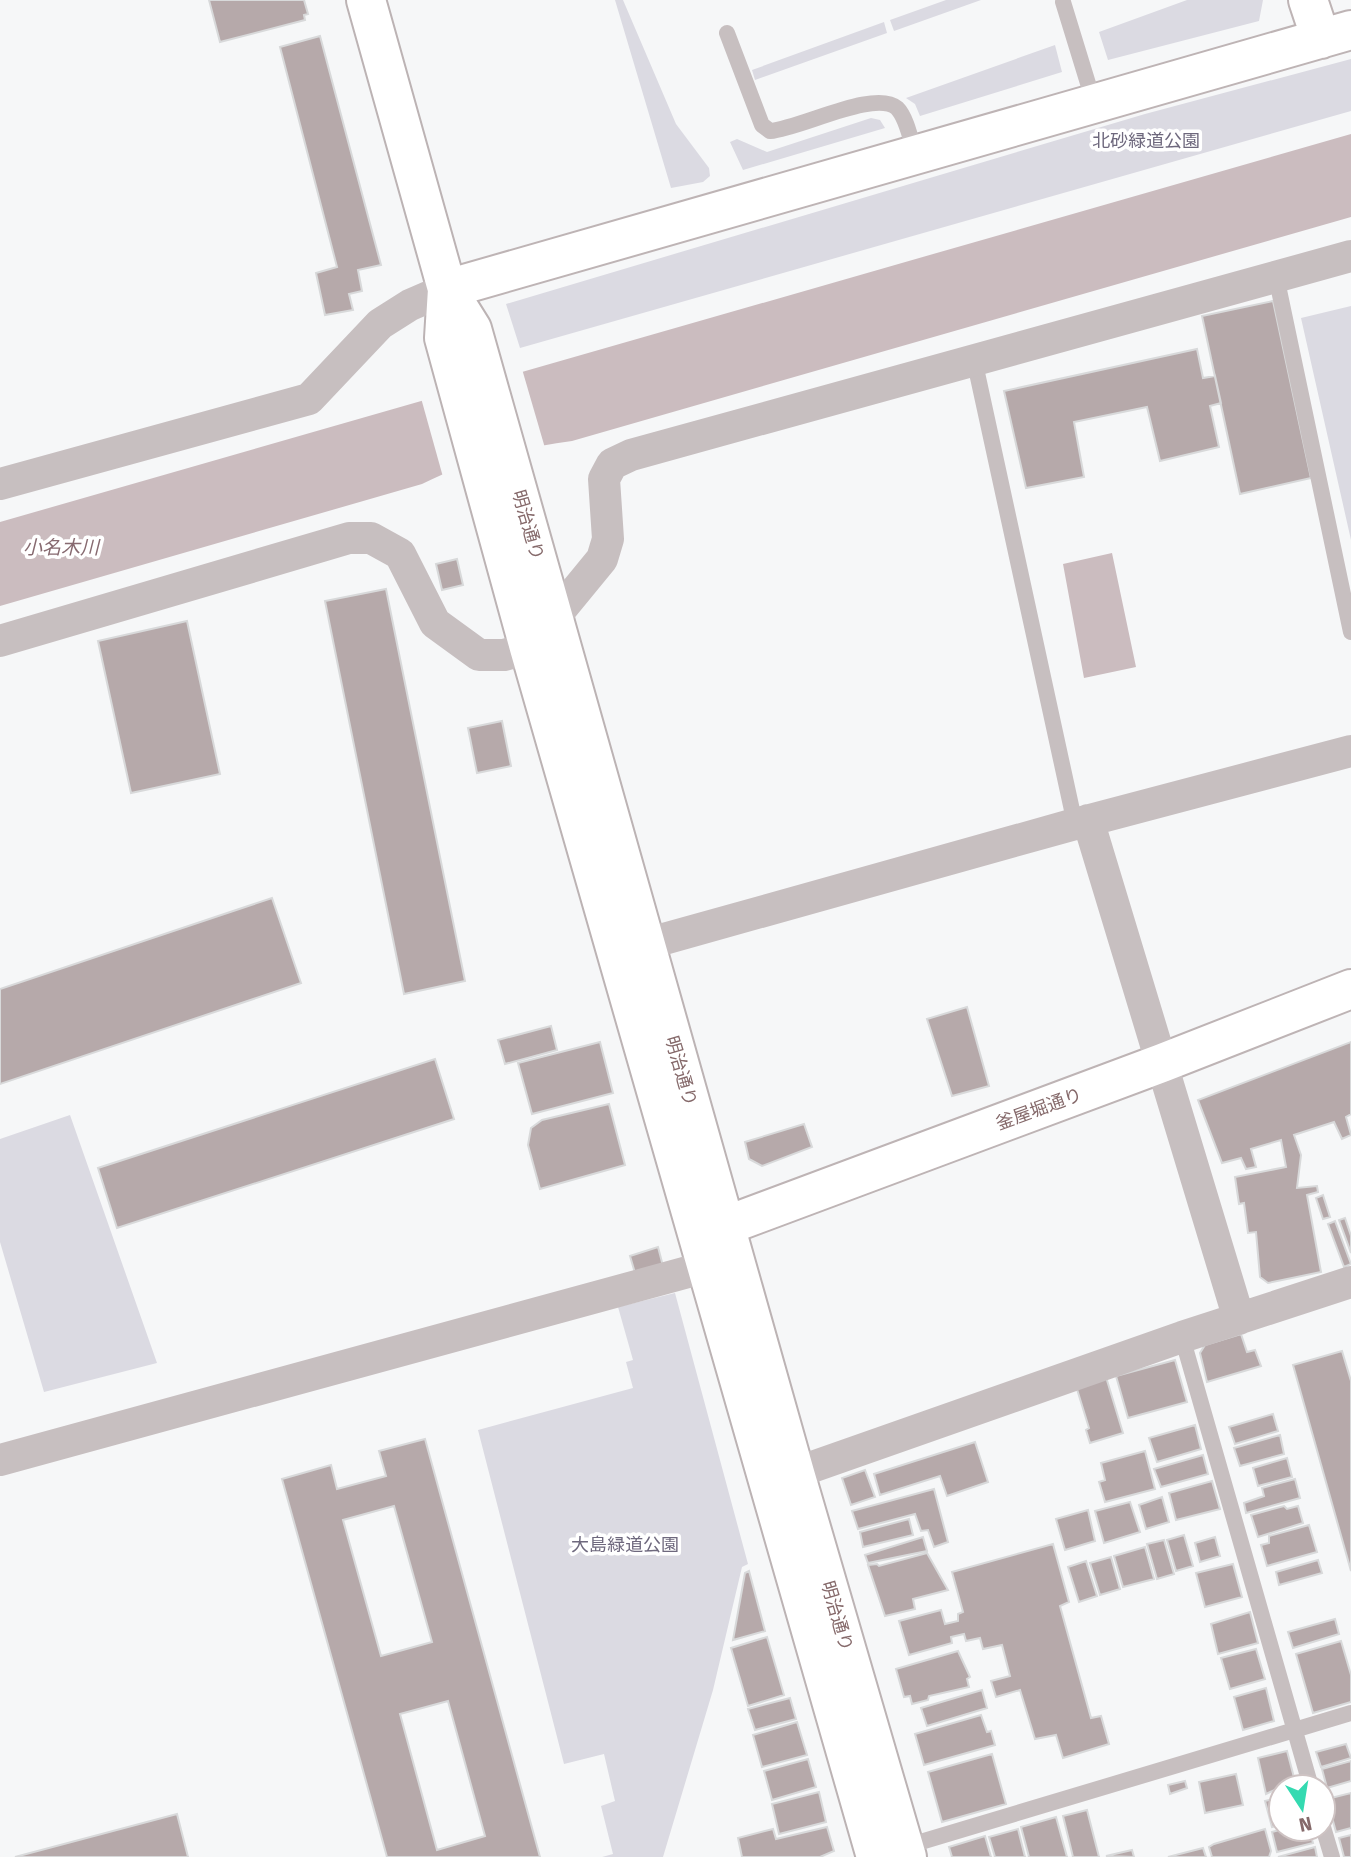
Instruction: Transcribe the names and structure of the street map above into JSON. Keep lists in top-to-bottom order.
{
  "streets": {
    "main road": ["明治通り", "釜屋堀通り"]
  },
  "crossings": [
    ["明治通り", "釜屋堀通り"]
  ],
  "water": ["小名木川"],
  "parks": ["北砂緑道公園", "大島緑道公園"],
  "north": "bottom"
}
